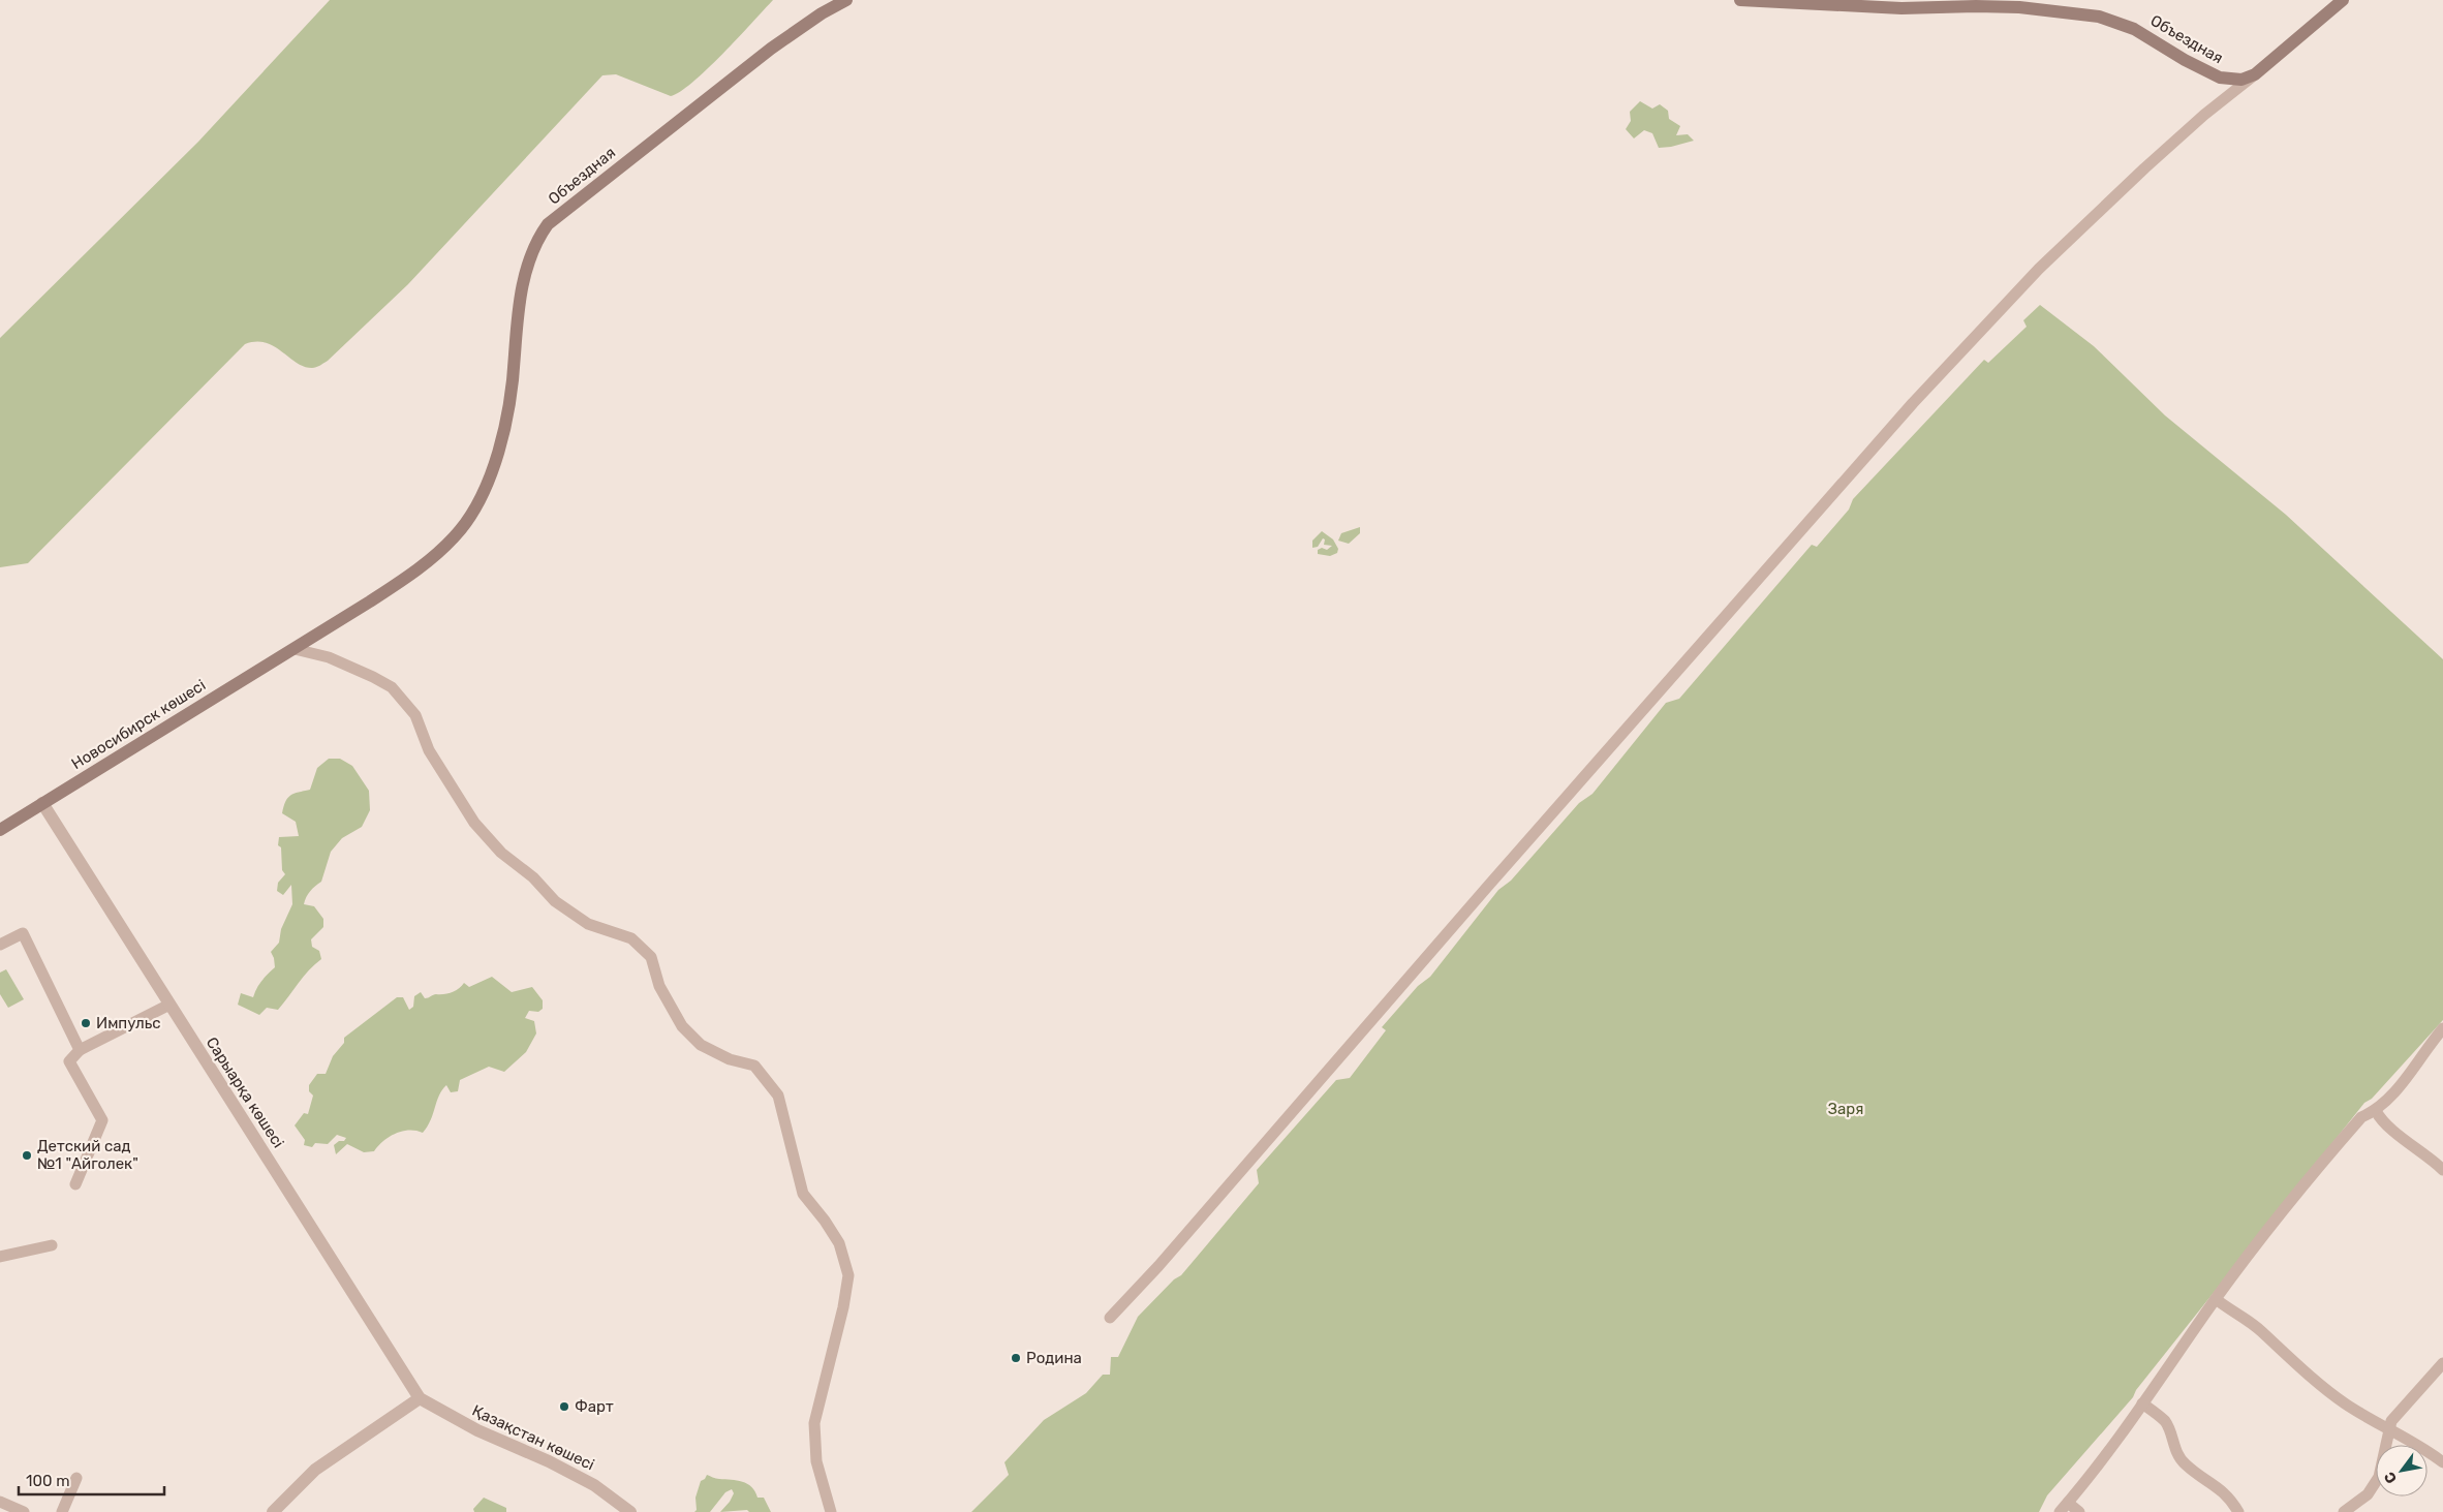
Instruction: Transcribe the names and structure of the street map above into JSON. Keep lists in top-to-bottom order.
{
  "streets": {
    "main road": ["Объездная", "Новосибирск көшесі"],
    "street": ["Сарыарқа көшесі", "Қазақстан көшесі"]
  },
  "crossings": [
    ["Объездная", "Новосибирск көшесі"],
    ["Новосибирск көшесі", "Сарыарқа көшесі"],
    ["Сарыарқа көшесі", "Қазақстан көшесі"]
  ],
  "parks": ["Заря"],
  "places": [
    "Импульс",
    "Детский сад №1 \"Айголек\"",
    "Родина",
    "Фарт"
  ],
  "scale_bar": "100 m",
  "north": "bottom left"
}
